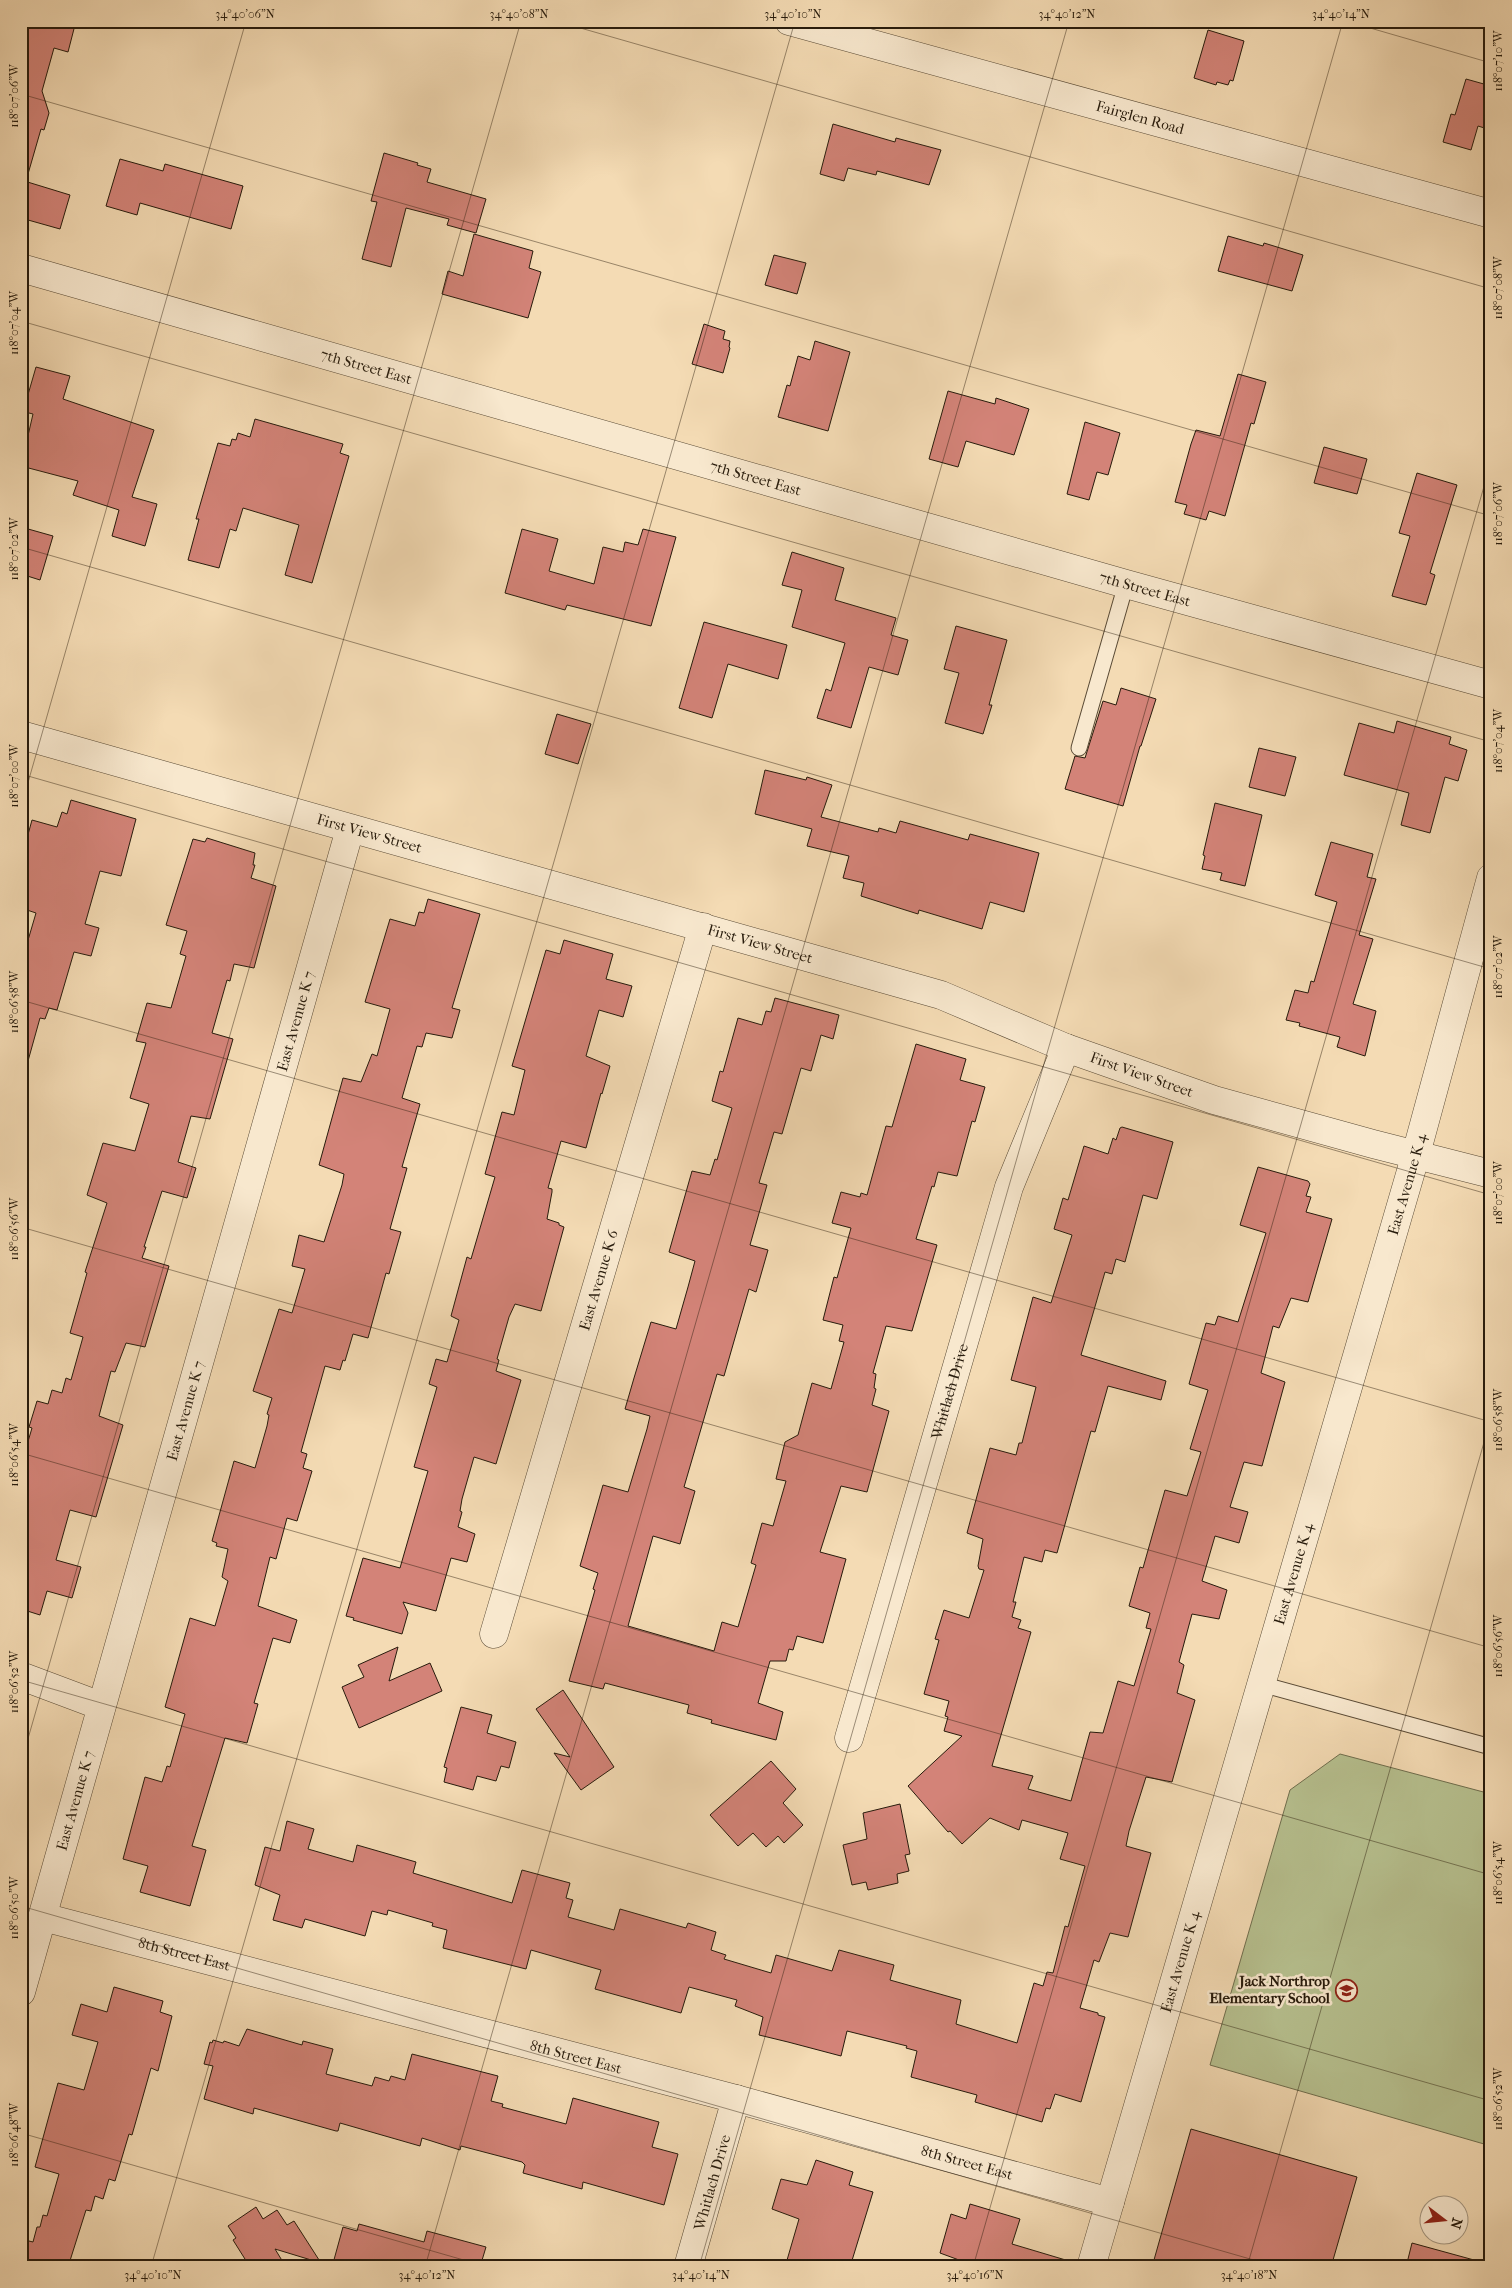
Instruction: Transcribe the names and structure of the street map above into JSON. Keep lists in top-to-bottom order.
{
  "streets": {
    "street": [
      "Fairglen Road",
      "7th Street East",
      "First View Street",
      "East Avenue K 7",
      "East Avenue K 4",
      "East Avenue K 6",
      "Whitlach Drive",
      "8th Street East"
    ]
  },
  "crossings": [
    ["First View Street", "East Avenue K 7"],
    ["First View Street", "East Avenue K 4"],
    ["First View Street", "East Avenue K 6"],
    ["First View Street", "Whitlach Drive"],
    ["East Avenue K 7", "8th Street East"],
    ["East Avenue K 4", "8th Street East"],
    ["Whitlach Drive", "8th Street East"]
  ],
  "places": {
    "school or university": ["Jack Northrop Elementary School"]
  },
  "north": "right",
  "coordinates": [
    "34°40'06\"N",
    "34°40'08\"N",
    "34°40'10\"N",
    "34°40'12\"N",
    "34°40'14\"N",
    "118°07'10\"W",
    "118°07'06\"W",
    "118°07'08\"W",
    "118°07'04\"W",
    "118°07'02\"W",
    "118°07'00\"W",
    "118°06'58\"W",
    "118°06'56\"W",
    "118°06'54\"W",
    "118°06'52\"W",
    "118°06'50\"W",
    "118°06'48\"W",
    "34°40'16\"N",
    "34°40'18\"N"
  ]
}
